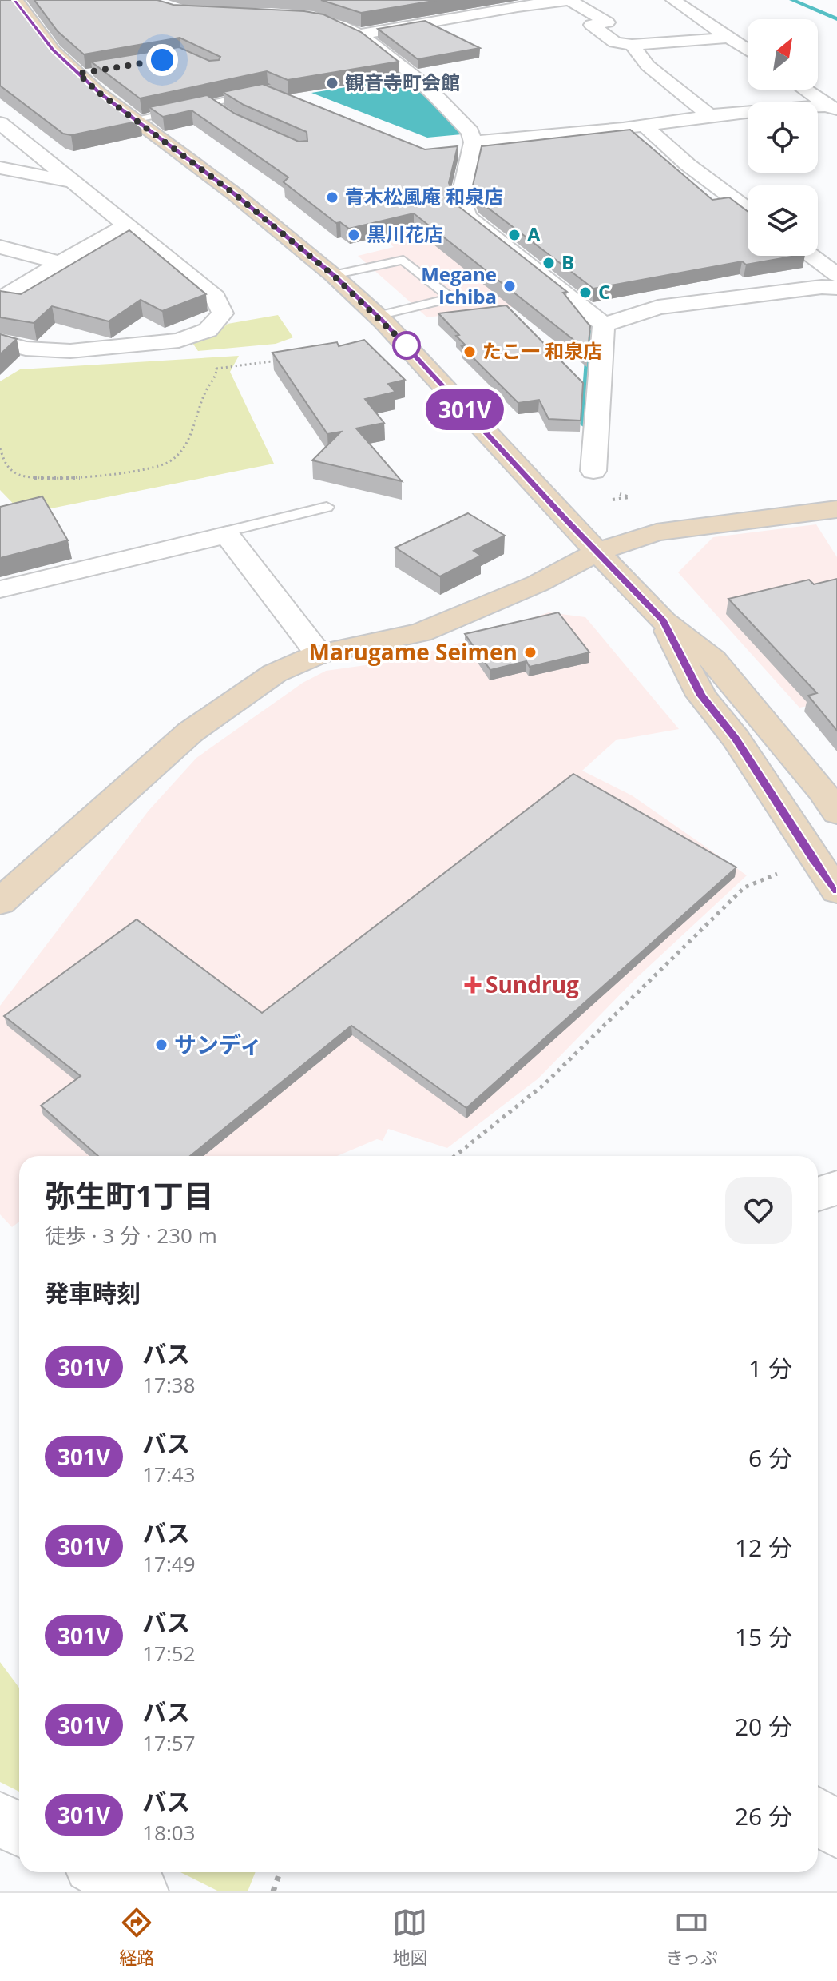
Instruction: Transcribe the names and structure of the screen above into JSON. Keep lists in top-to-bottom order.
{
  "places": {
    "other": [
      "観音寺町会館",
      "青木松風庵 和泉店",
      "黒川花店",
      "A",
      "B",
      "Megane Ichiba",
      "C",
      "たこ一 和泉店",
      "Marugame Seimen",
      "サンディ"
    ],
    "health": ["Sundrug"]
  },
  "lines": ["bus line 301V"],
  "north": "top right",
  "page": {
    "on_map": "301V",
    "heading": [
      ["弥生町1丁目", "徒歩 · 3 分 · 230 m"],
      "発車時刻"
    ],
    "list": [
      {
        "mark": "301V",
        "name": "バス",
        "note": "17:38",
        "value": "1 分"
      },
      {
        "mark": "301V",
        "name": "バス",
        "note": "17:43",
        "value": "6 分"
      },
      {
        "mark": "301V",
        "name": "バス",
        "note": "17:49",
        "value": "12 分"
      },
      {
        "mark": "301V",
        "name": "バス",
        "note": "17:52",
        "value": "15 分"
      },
      {
        "mark": "301V",
        "name": "バス",
        "note": "17:57",
        "value": "20 分"
      },
      {
        "mark": "301V",
        "name": "バス",
        "note": "18:03",
        "value": "26 分"
      }
    ],
    "tabs": ["経路", "地図", "きっぷ"]
  }
}
